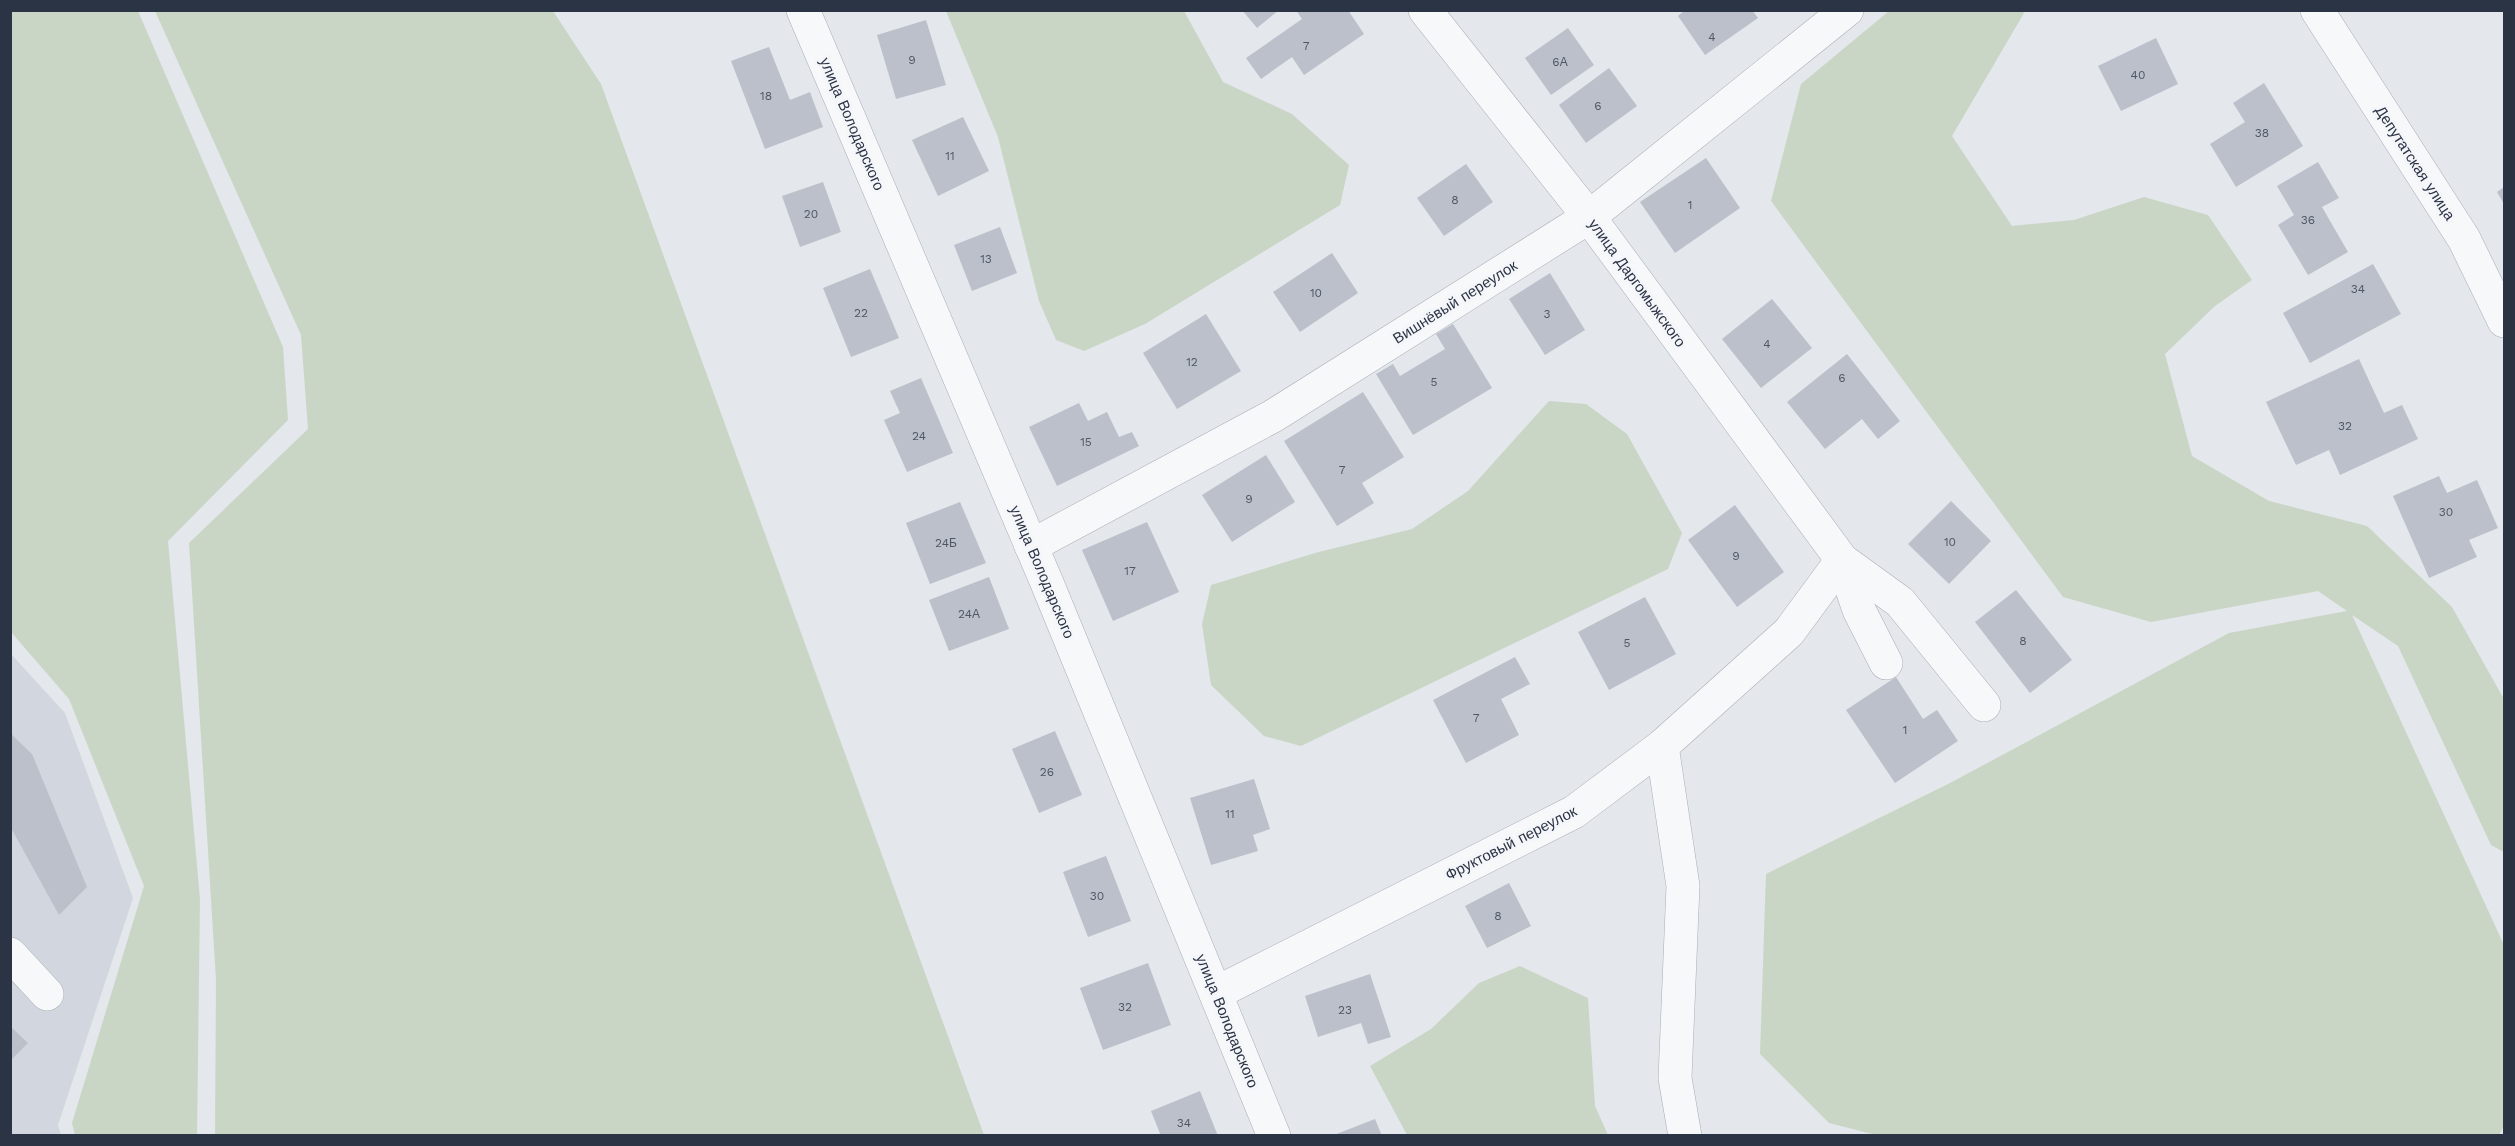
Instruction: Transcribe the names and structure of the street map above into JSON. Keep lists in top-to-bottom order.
{
  "streets": {
    "street": [
      "улица Володарского",
      "Депутатская улица",
      "улица Даргомыжского",
      "Вишнёвый переулок",
      "Фруктовый переулок"
    ]
  },
  "crossings": [
    ["улица Володарского", "Вишнёвый переулок"],
    ["улица Володарского", "Фруктовый переулок"],
    ["улица Даргомыжского", "Вишнёвый переулок"],
    ["улица Даргомыжского", "Фруктовый переулок"]
  ],
  "house_numbers": [
    "4",
    "7",
    "9",
    "6А",
    "40",
    "18",
    "6",
    "38",
    "11",
    "8",
    "1",
    "20",
    "36",
    "13",
    "34",
    "10",
    "22",
    "3",
    "4",
    "12",
    "6",
    "5",
    "32",
    "24",
    "15",
    "7",
    "9",
    "30",
    "10",
    "24Б",
    "9",
    "17",
    "24А",
    "8",
    "5",
    "7",
    "1",
    "26",
    "11",
    "30",
    "8",
    "32",
    "23",
    "34"
  ]
}
